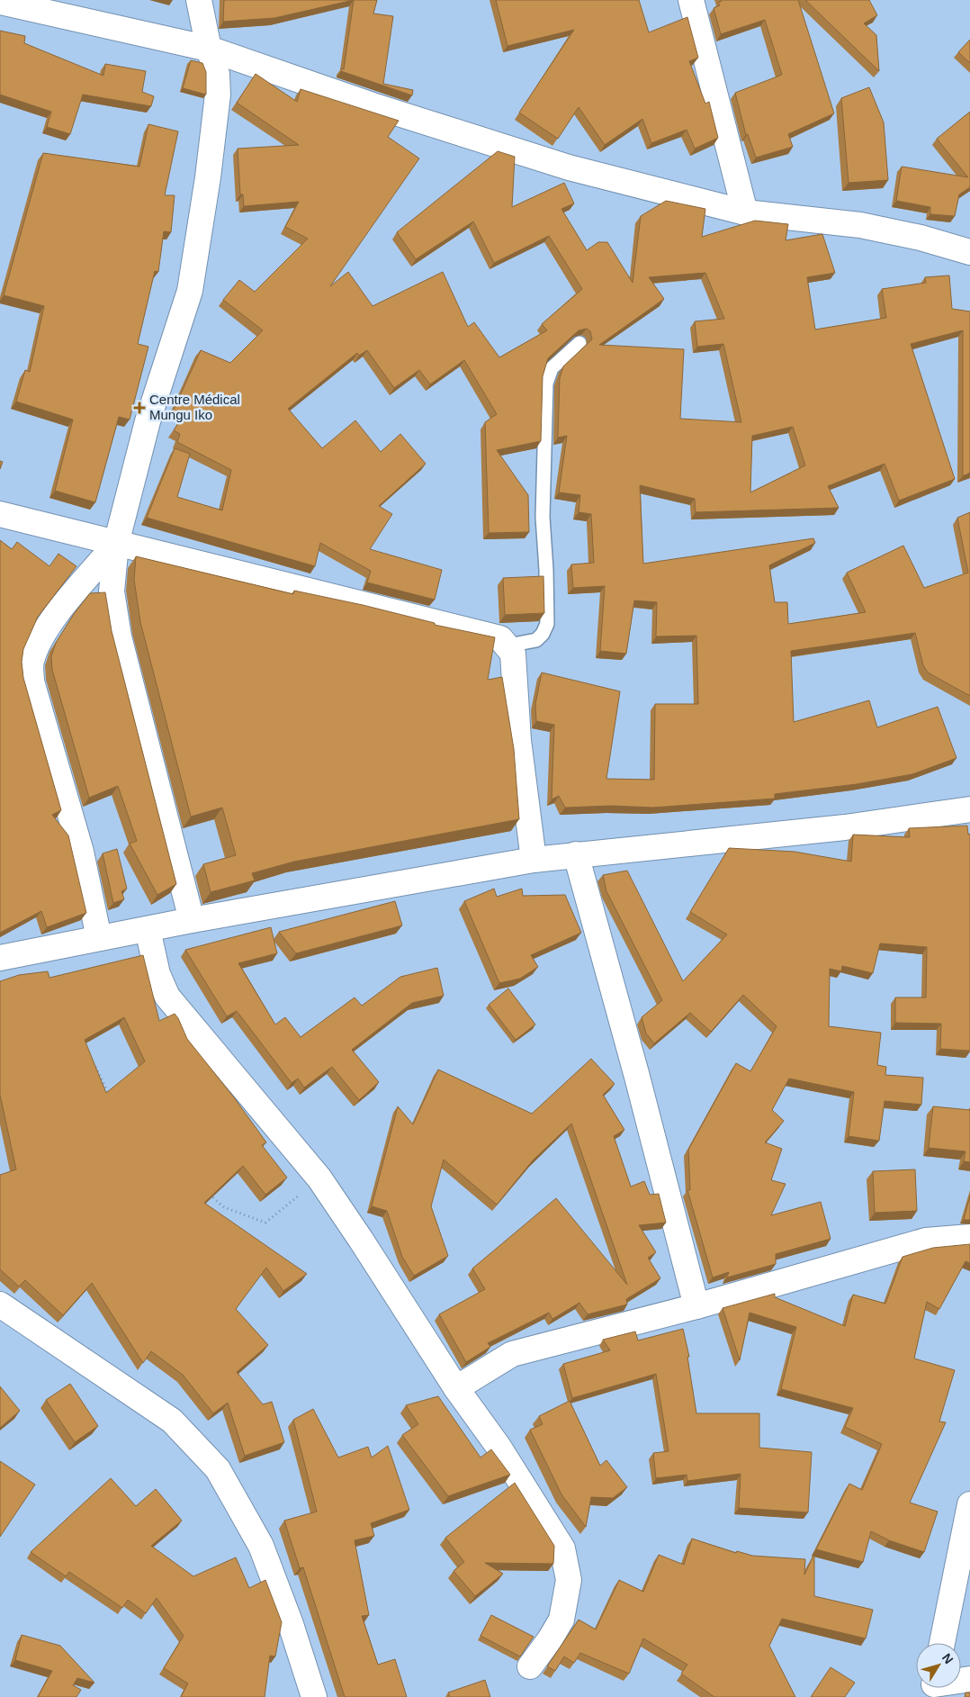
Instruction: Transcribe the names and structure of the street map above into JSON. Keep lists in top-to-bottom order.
{
  "places": {
    "health": ["Centre Médical Mungu Iko"]
  },
  "north": "top right"
}
